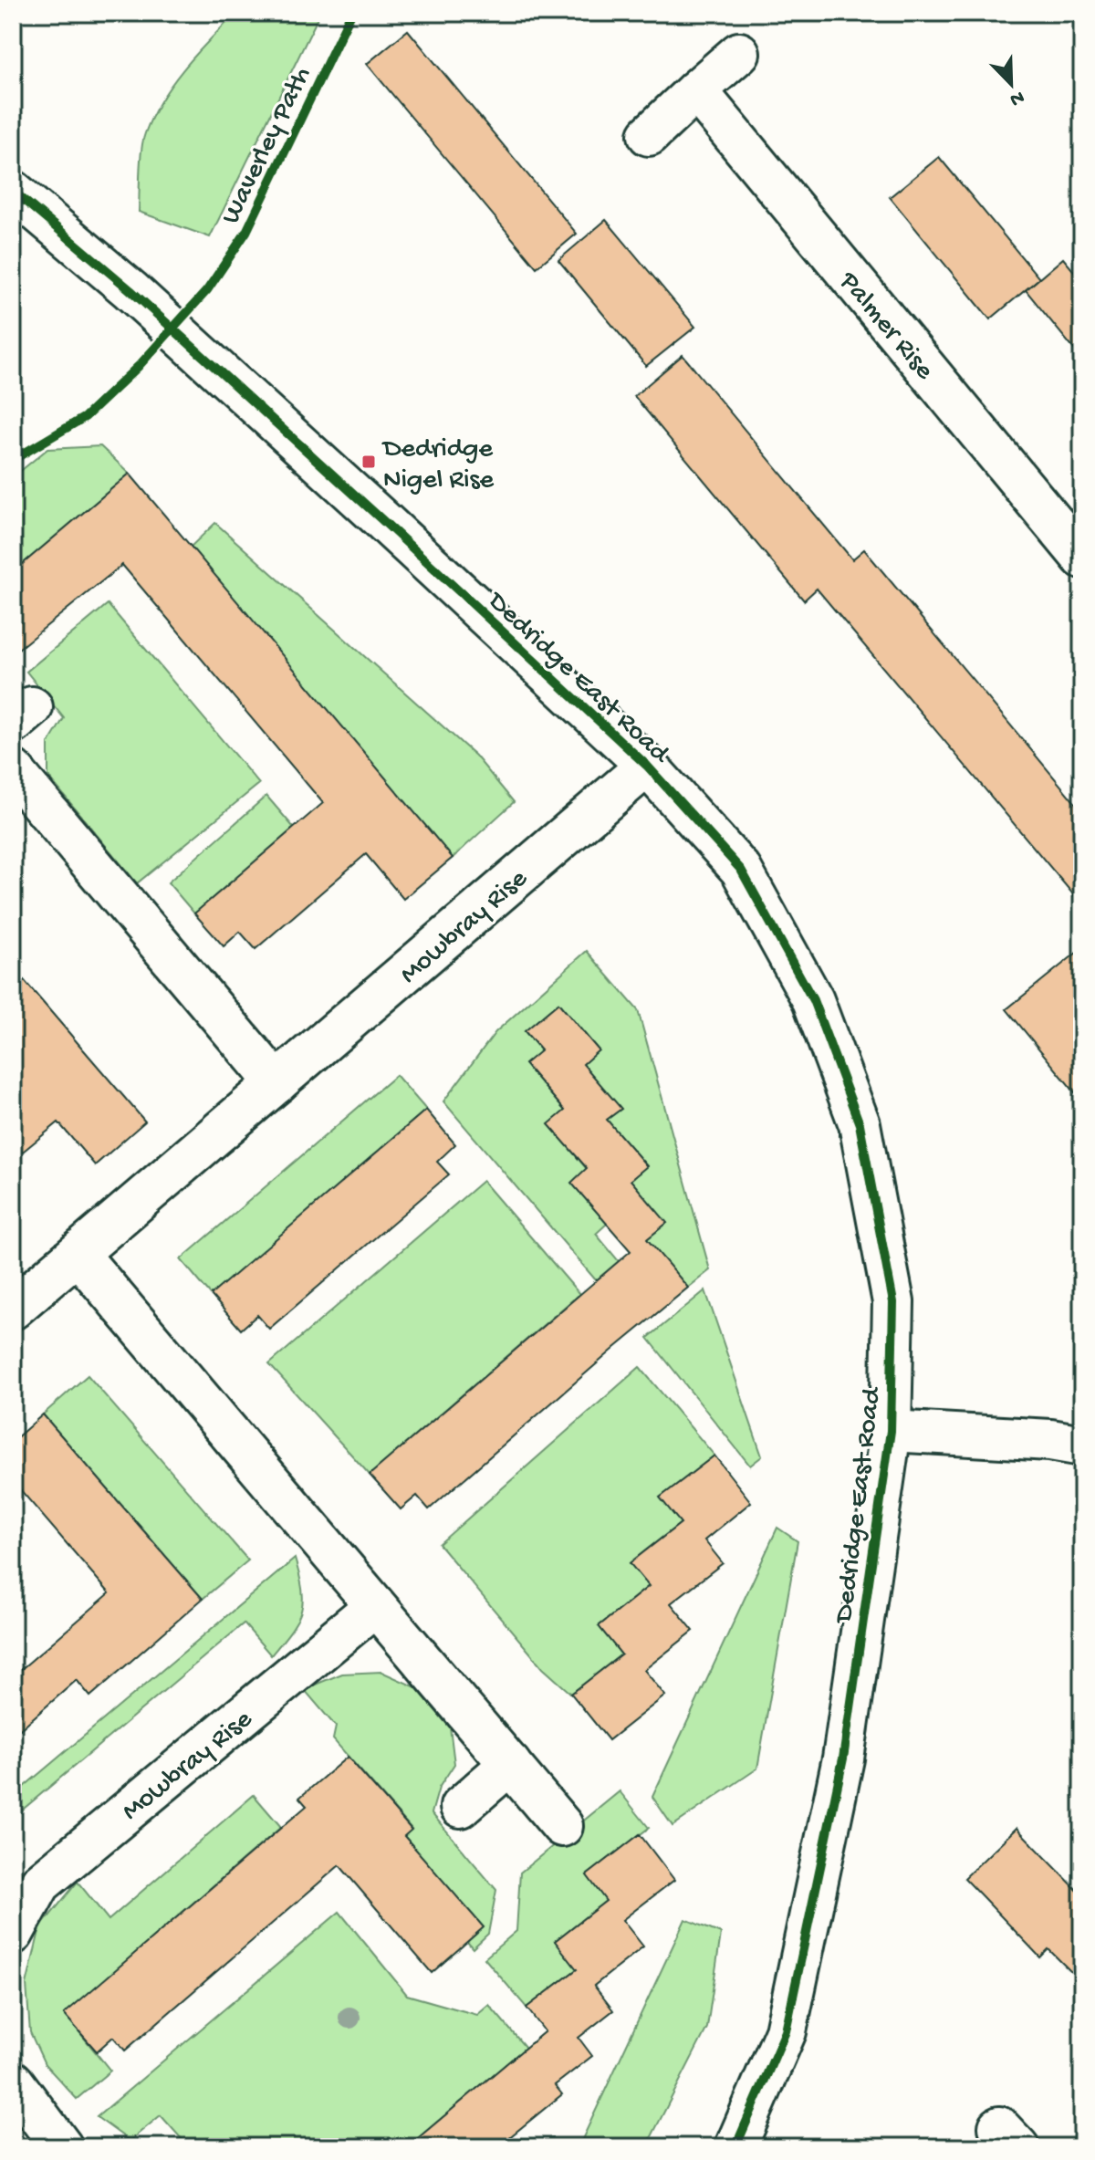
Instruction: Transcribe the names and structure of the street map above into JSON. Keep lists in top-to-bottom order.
{
  "streets": {
    "street": ["Palmer Rise", "Dedridge East Road", "Mowbray Rise"],
    "cycle path": ["Waverley Path"]
  },
  "crossings": [
    ["Dedridge East Road", "Mowbray Rise"]
  ],
  "places": {
    "transit": ["Dedridge Nigel Rise"]
  },
  "north": "bottom right"
}
